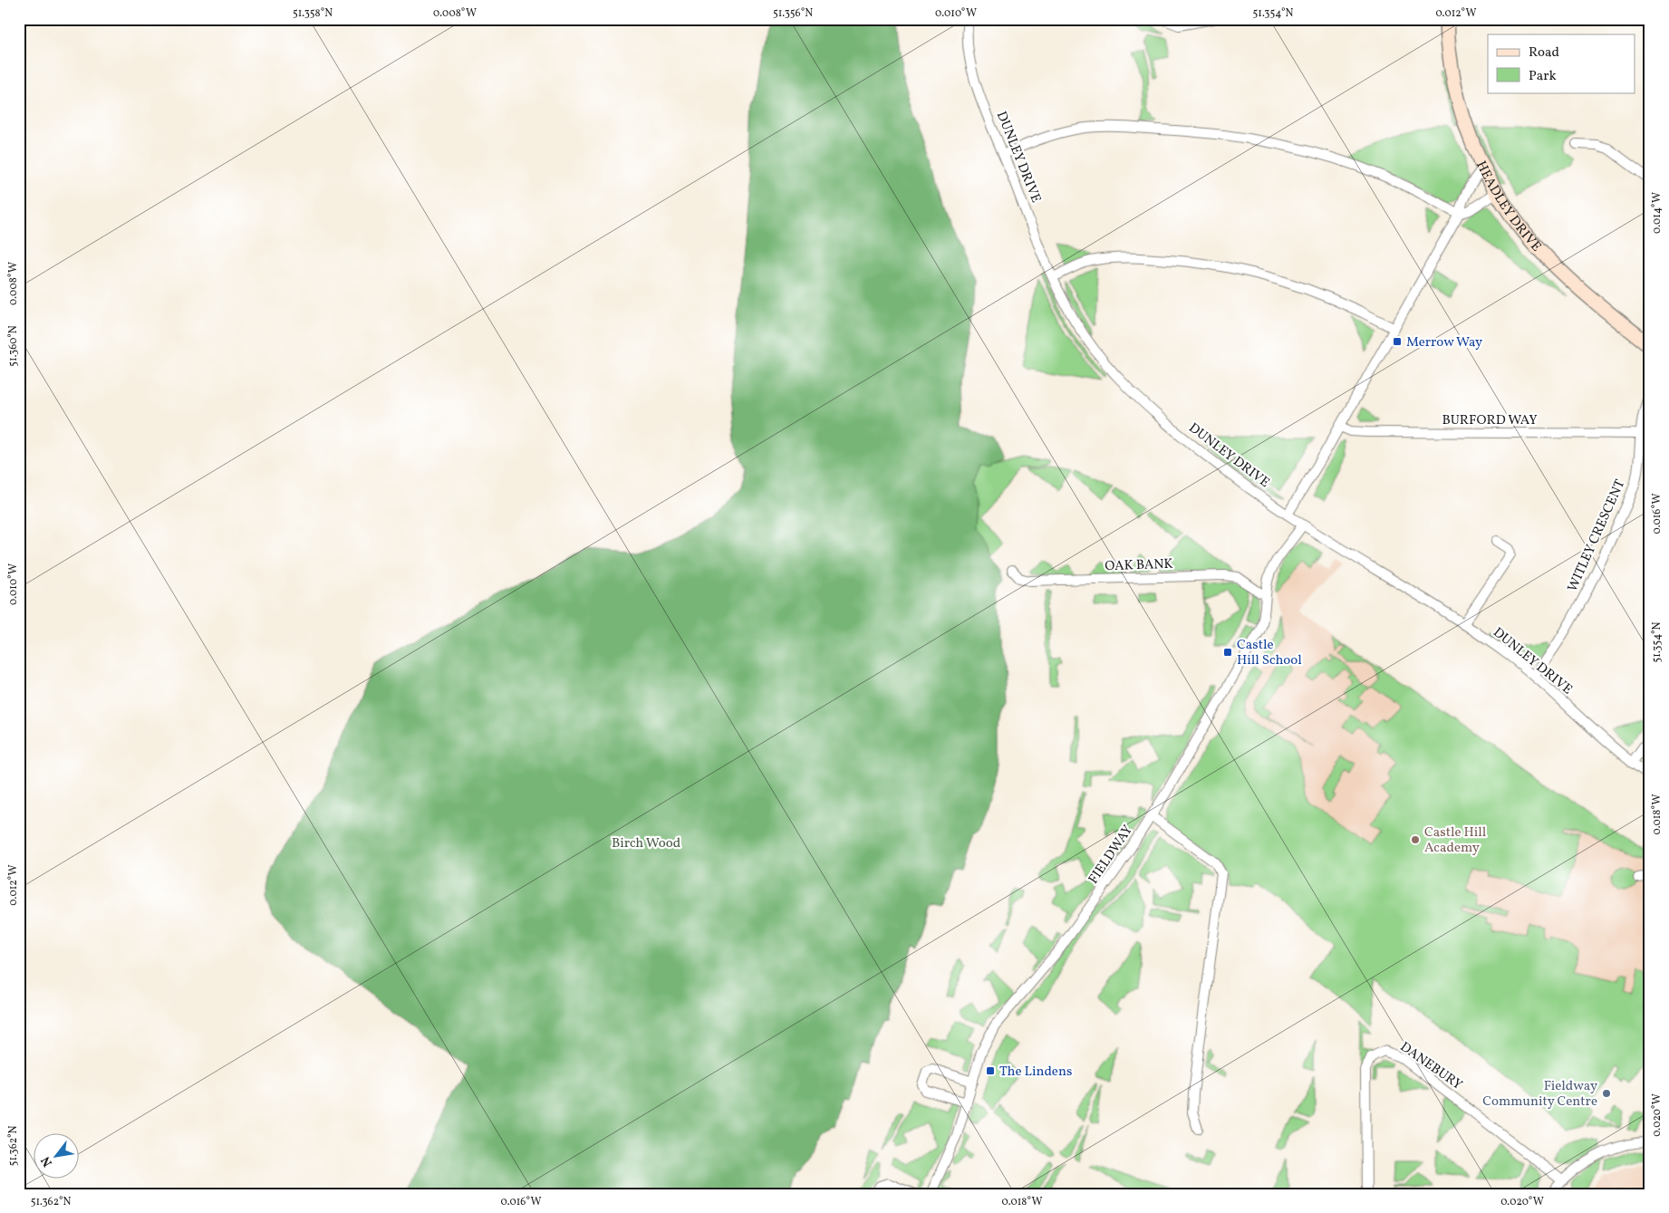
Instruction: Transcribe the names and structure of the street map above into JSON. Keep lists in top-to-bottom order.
{
  "streets": {
    "street": [
      "DUNLEY DRIVE",
      "HEADLEY DRIVE",
      "BURFORD WAY",
      "WITLEY CRESCENT",
      "OAK BANK",
      "FIELDWAY",
      "DANEBURY"
    ]
  },
  "crossings": [
    ["DUNLEY DRIVE", "WITLEY CRESCENT"],
    ["DUNLEY DRIVE", "FIELDWAY"],
    ["BURFORD WAY", "WITLEY CRESCENT"],
    ["OAK BANK", "FIELDWAY"]
  ],
  "parks": ["Birch Wood"],
  "places": {
    "transit": ["Merrow Way", "Castle Hill School", "The Lindens"],
    "other": ["Castle Hill Academy", "Fieldway Community Centre"]
  },
  "legend": ["Road", "Park"],
  "north": "bottom left",
  "coordinates": [
    "51.358°N",
    "0.008°W",
    "51.356°N",
    "0.010°W",
    "51.354°N",
    "0.012°W",
    "0.014°W",
    "51.360°N",
    "0.016°W",
    "0.018°W",
    "0.020°W",
    "51.362°N"
  ]
}
